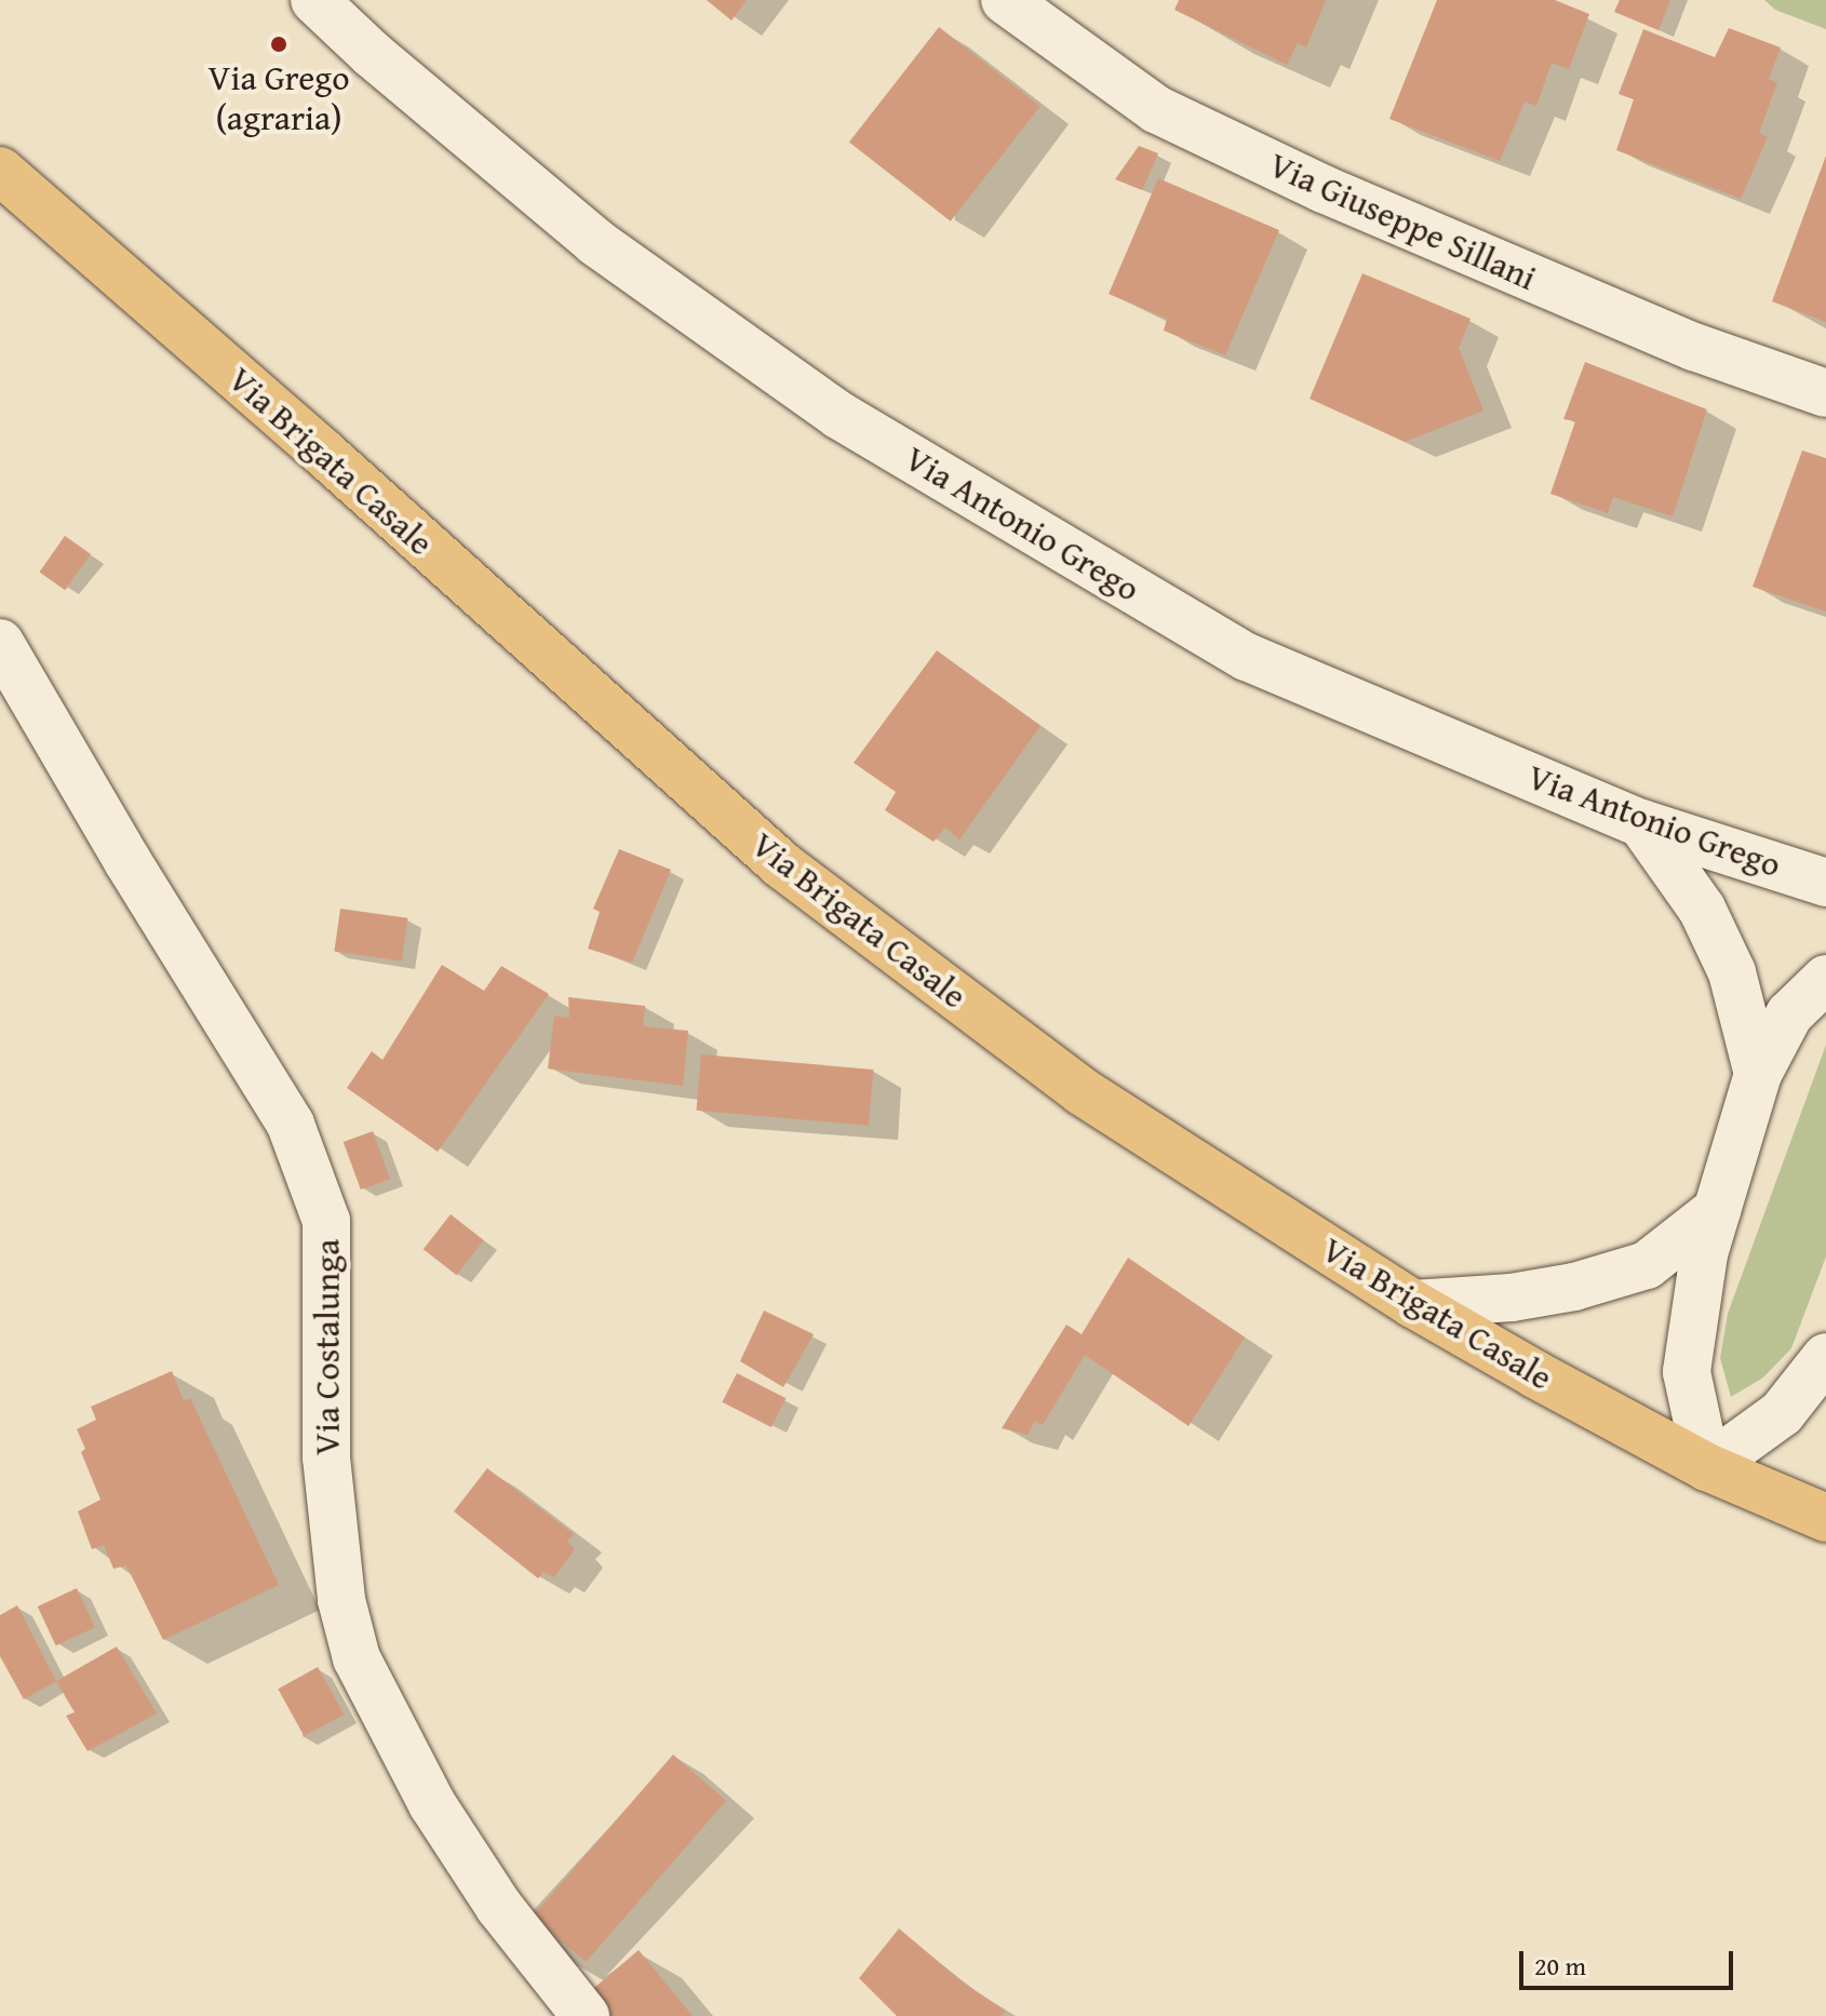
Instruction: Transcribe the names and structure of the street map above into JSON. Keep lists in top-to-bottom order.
{
  "streets": {
    "main road": ["Via Brigata Casale"],
    "street": ["Via Giuseppe Sillani", "Via Antonio Grego", "Via Costalunga"]
  },
  "places": ["Via Grego (agraria)"],
  "scale_bar": "20 m"
}
